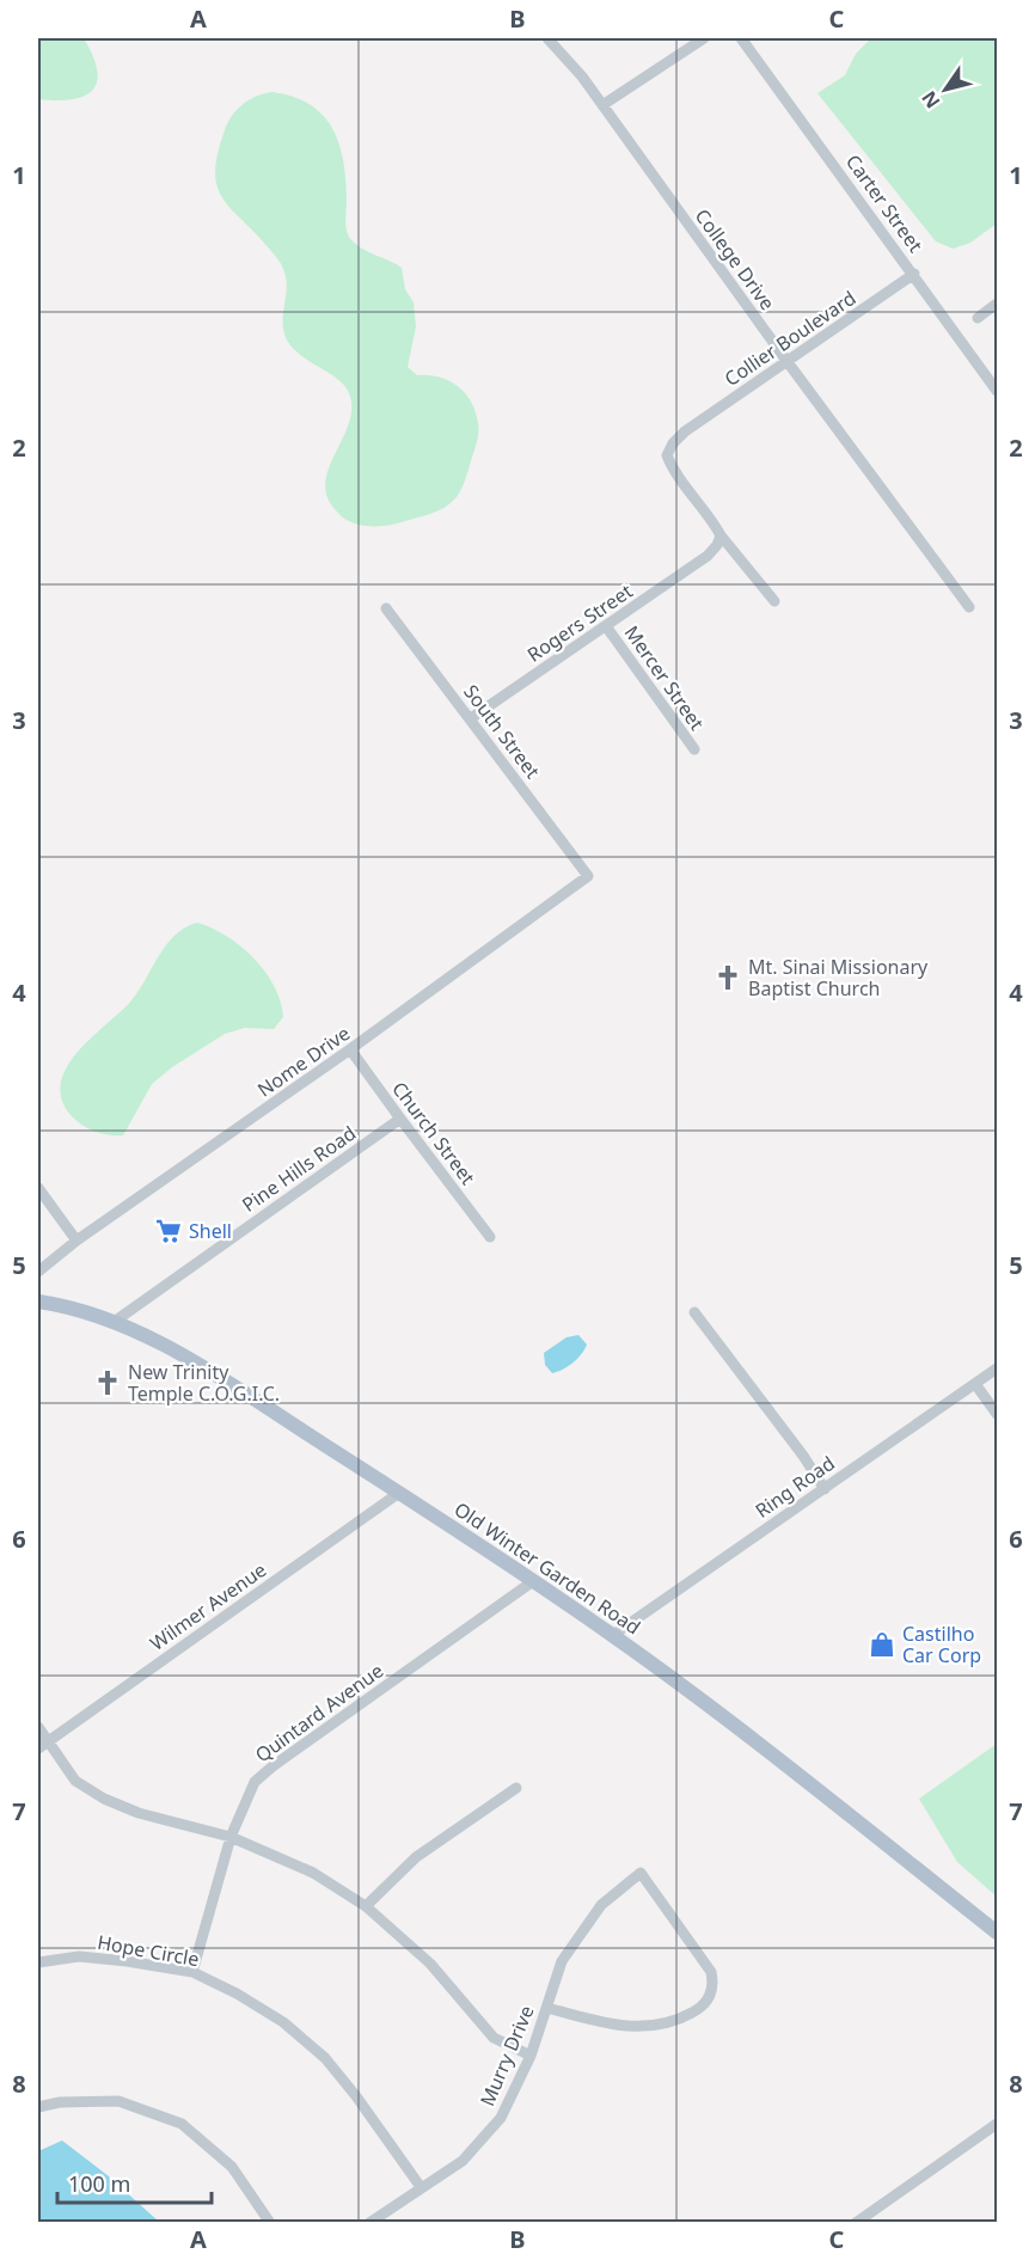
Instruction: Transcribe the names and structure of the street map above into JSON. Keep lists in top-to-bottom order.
{
  "streets": {
    "main road": ["Old Winter Garden Road"],
    "street": [
      "Carter Street",
      "College Drive",
      "Collier Boulevard",
      "Rogers Street",
      "Mercer Street",
      "South Street",
      "Nome Drive",
      "Church Street",
      "Pine Hills Road",
      "Ring Road",
      "Wilmer Avenue",
      "Quintard Avenue",
      "Hope Circle",
      "Murry Drive"
    ]
  },
  "crossings": [
    ["Carter Street", "Collier Boulevard"],
    ["College Drive", "Collier Boulevard"],
    ["Collier Boulevard", "Rogers Street"],
    ["Rogers Street", "Mercer Street"],
    ["Rogers Street", "South Street"],
    ["South Street", "Nome Drive"],
    ["Nome Drive", "Church Street"],
    ["Church Street", "Pine Hills Road"],
    ["Pine Hills Road", "Old Winter Garden Road"],
    ["Ring Road", "Old Winter Garden Road"],
    ["Old Winter Garden Road", "Wilmer Avenue"],
    ["Old Winter Garden Road", "Quintard Avenue"],
    ["Quintard Avenue", "Hope Circle"],
    ["Hope Circle", "Murry Drive"]
  ],
  "places": {
    "church": ["Mt. Sinai Missionary Baptist Church", "New Trinity Temple C.O.G.I.C."],
    "supermarket": ["Shell"],
    "shop": ["Castilho Car Corp"]
  },
  "scale_bar": "100 m",
  "north": "bottom left",
  "grid": {
    "columns": ["A", "B", "C"],
    "rows": [
      "1",
      "2",
      "3",
      "4",
      "5",
      "6",
      "7",
      "8"
    ]
  }
}
